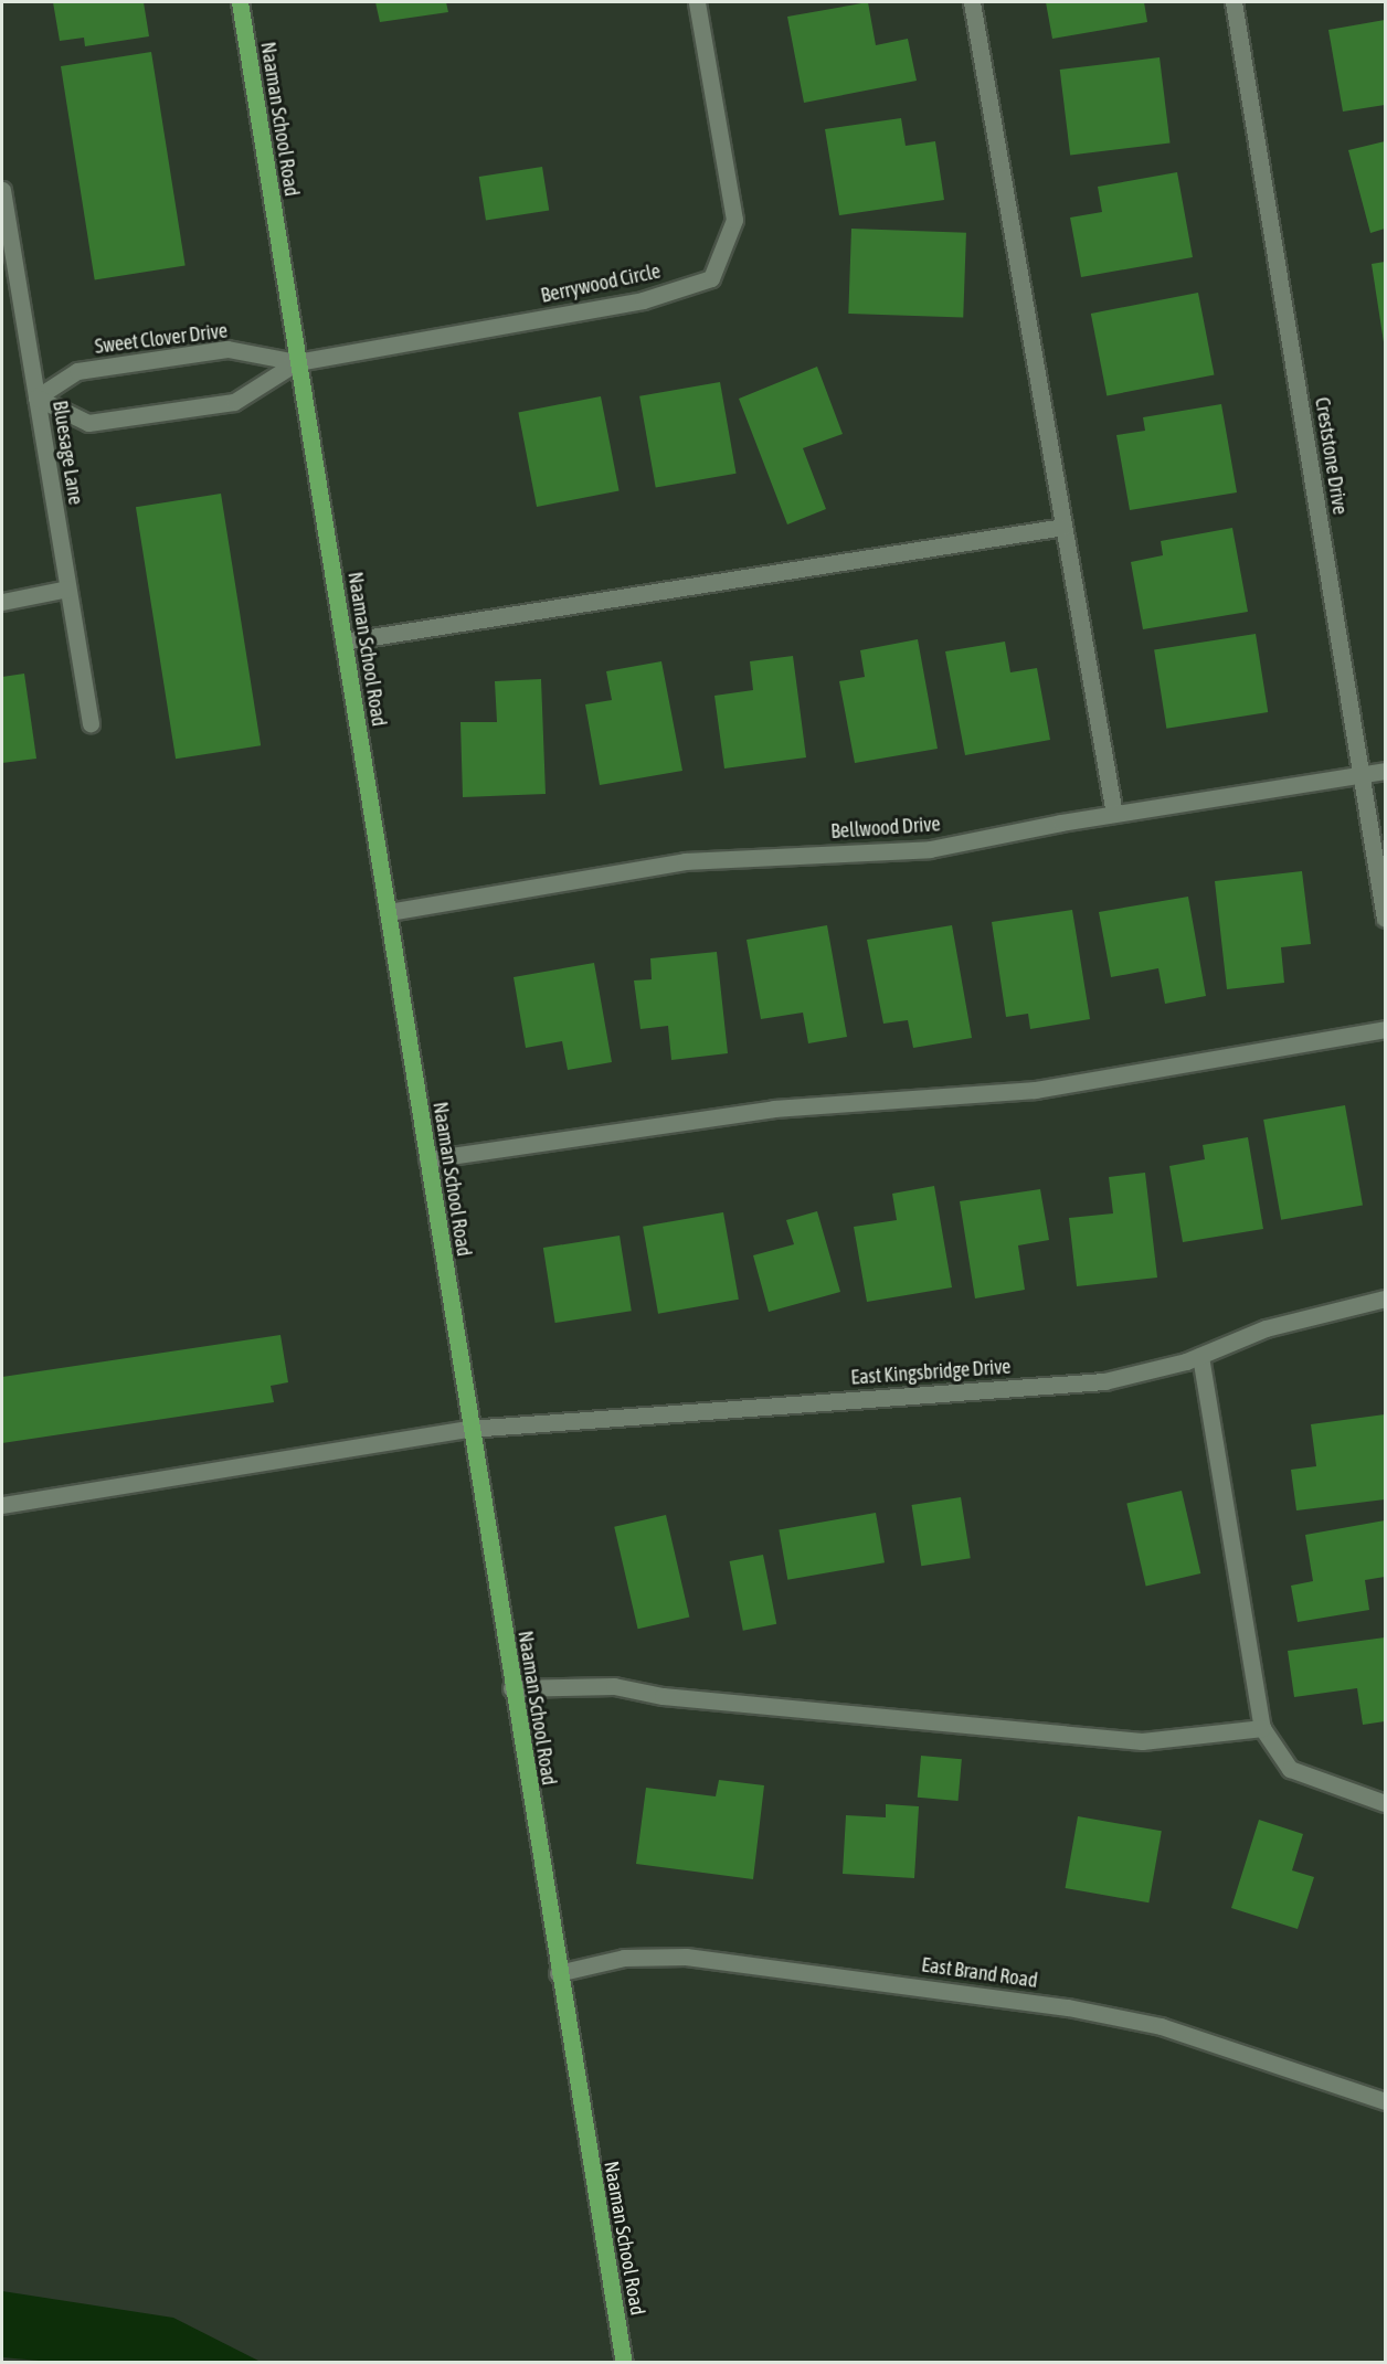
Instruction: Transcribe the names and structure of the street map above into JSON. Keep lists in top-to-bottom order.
{
  "streets": {
    "main road": ["Naaman School Road"],
    "street": [
      "Berrywood Circle",
      "Sweet Clover Drive",
      "Bluesage Lane",
      "Creststone Drive",
      "Bellwood Drive",
      "East Kingsbridge Drive",
      "East Brand Road"
    ]
  },
  "crossings": [
    ["Naaman School Road", "Berrywood Circle"],
    ["Naaman School Road", "Sweet Clover Drive"],
    ["Naaman School Road", "Bellwood Drive"],
    ["Naaman School Road", "East Kingsbridge Drive"],
    ["Naaman School Road", "East Brand Road"],
    ["Berrywood Circle", "Sweet Clover Drive"],
    ["Sweet Clover Drive", "Bluesage Lane"],
    ["Creststone Drive", "Bellwood Drive"]
  ]
}
